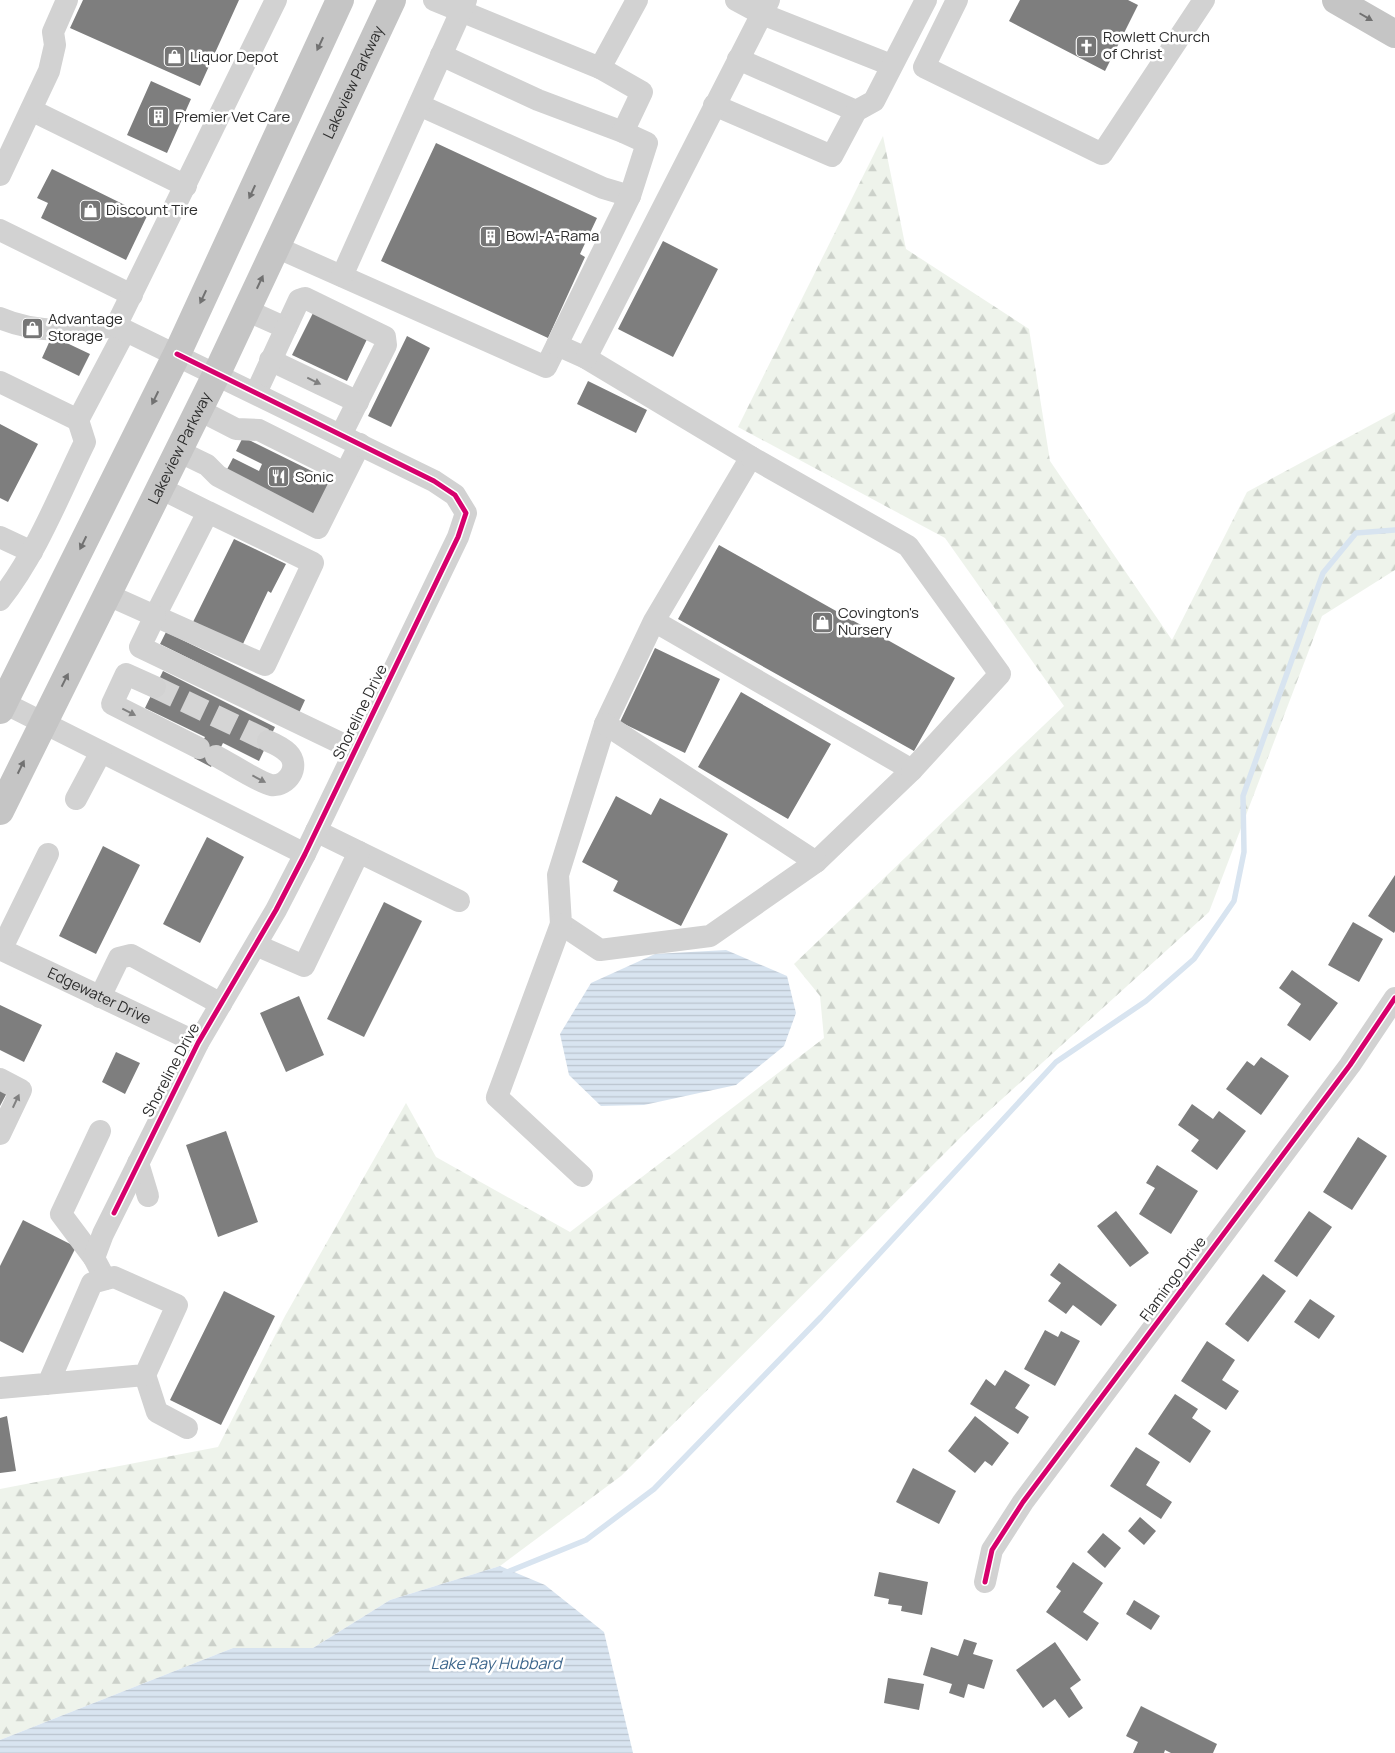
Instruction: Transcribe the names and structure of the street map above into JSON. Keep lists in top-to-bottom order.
{
  "streets": {
    "main road": ["Lakeview Parkway"],
    "street": ["Shoreline Drive", "Edgewater Drive", "Flamingo Drive"]
  },
  "crossings": [
    ["Lakeview Parkway", "Shoreline Drive"],
    ["Shoreline Drive", "Edgewater Drive"]
  ],
  "water": ["Lake Ray Hubbard"],
  "places": {
    "church": ["Rowlett Church of Christ"],
    "shop": [
      "Liquor Depot",
      "Discount Tire",
      "Advantage Storage",
      "Covington's Nursery"
    ],
    "building": ["Premier Vet Care", "Bowl-A-Rama"],
    "restaurant": ["Sonic"]
  }
}
